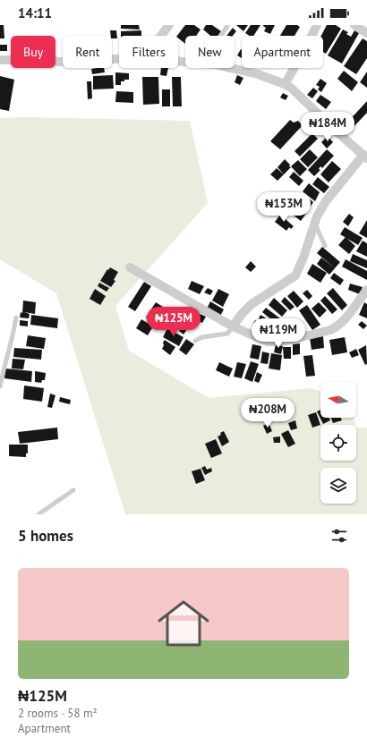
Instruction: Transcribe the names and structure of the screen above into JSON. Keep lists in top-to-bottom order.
{
  "north": "left",
  "page": {
    "status": "14:11",
    "chip": [
      "Buy",
      "Rent",
      "Filters",
      "New",
      "Apartment"
    ],
    "price": [
      "₦184M",
      "₦153M",
      "₦125M",
      "₦119M",
      "₦208M"
    ],
    "heading": "5 homes",
    "list": [
      {
        "name": "₦125M",
        "note": "2 rooms · 58 m² · Apartment"
      }
    ]
  }
}
